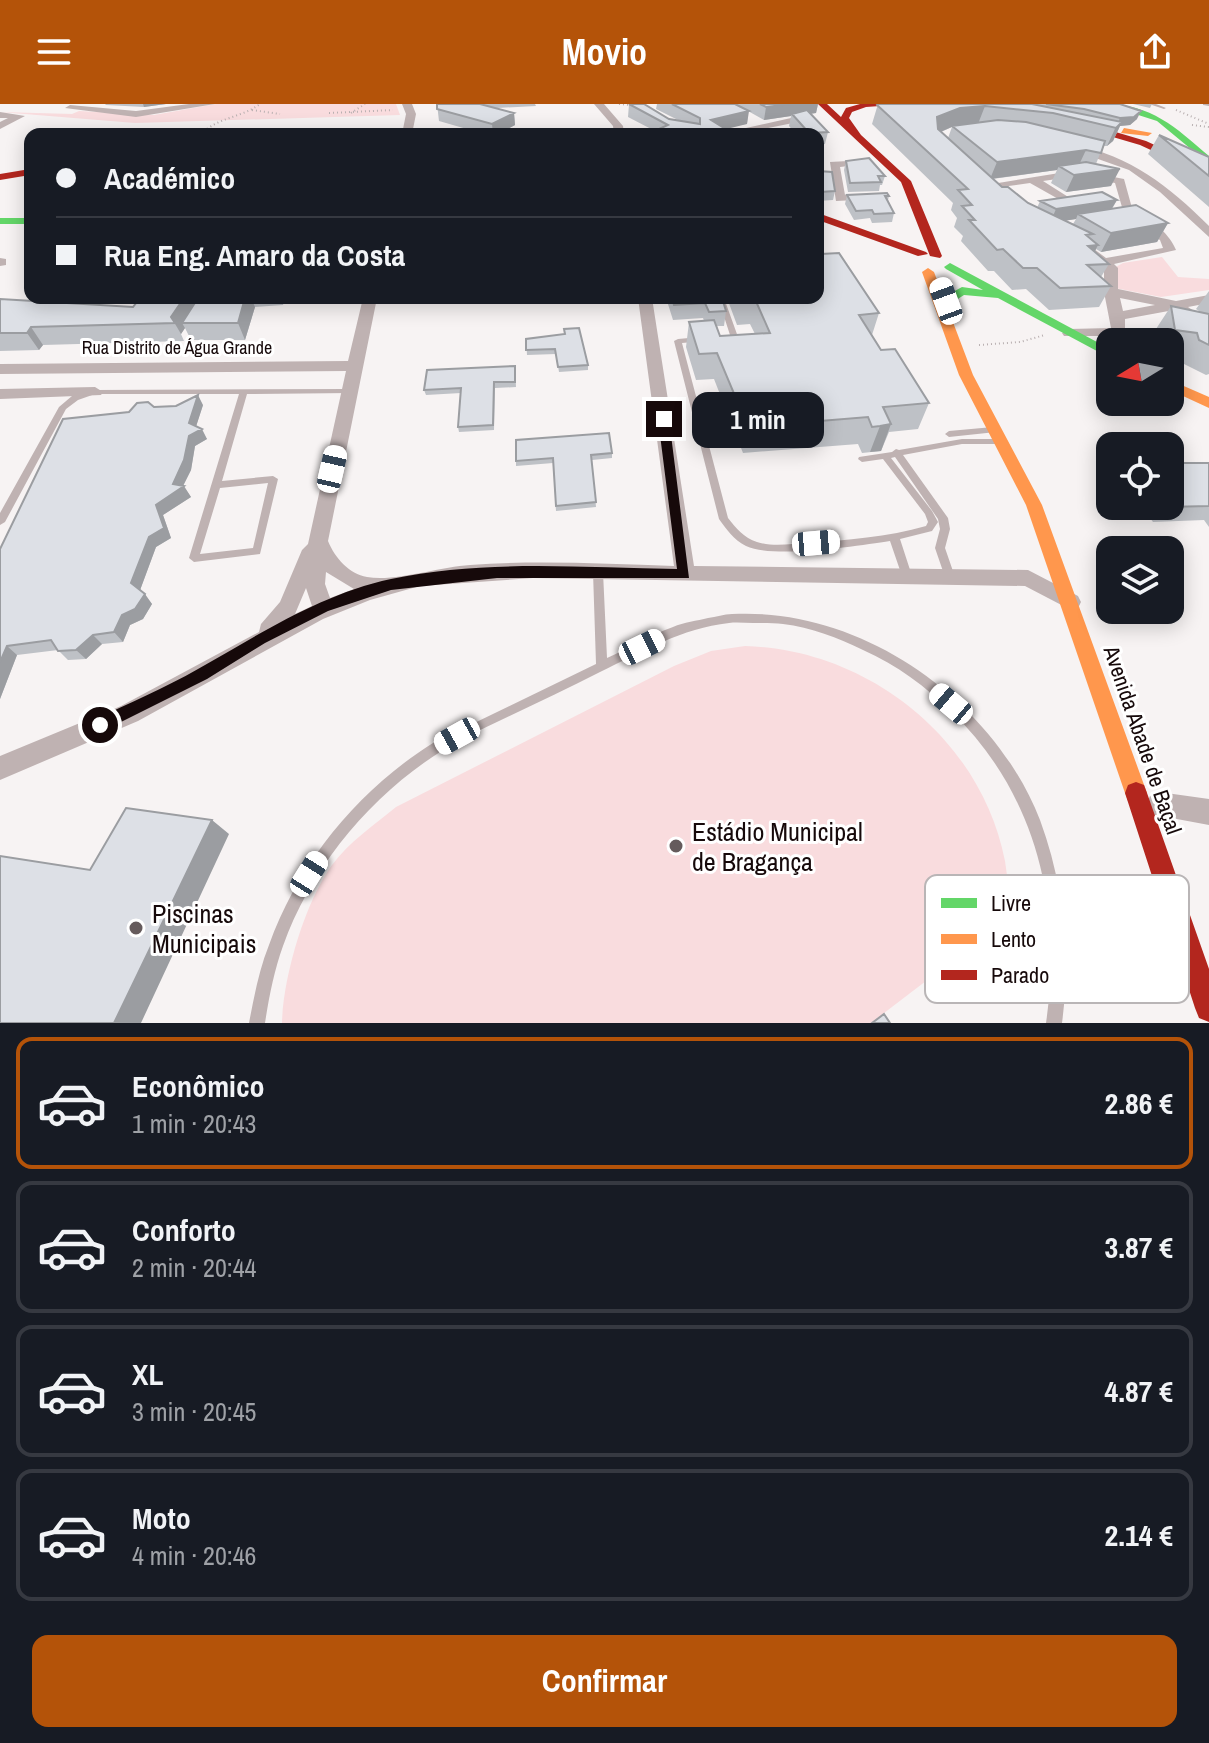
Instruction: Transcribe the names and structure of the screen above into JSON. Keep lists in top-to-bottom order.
{
  "streets": {
    "main road": ["Avenida Abade de Baçal"],
    "street": ["Rua Distrito de Água Grande"]
  },
  "places": ["Estádio Municipal de Bragança", "Piscinas Municipais"],
  "legend": ["Livre", "Lento", "Parado"],
  "north": "left",
  "page": {
    "header": "Movio",
    "banner": ["Académico", "Rua Eng. Amaro da Costa"],
    "bubble": "1 min",
    "list": [
      {
        "name": "Econômico",
        "note": "1 min · 20:43",
        "value": "2.86 €"
      },
      {
        "name": "Conforto",
        "note": "2 min · 20:44",
        "value": "3.87 €"
      },
      {
        "name": "XL",
        "note": "3 min · 20:45",
        "value": "4.87 €"
      },
      {
        "name": "Moto",
        "note": "4 min · 20:46",
        "value": "2.14 €"
      }
    ],
    "buttons": "Confirmar"
  }
}
